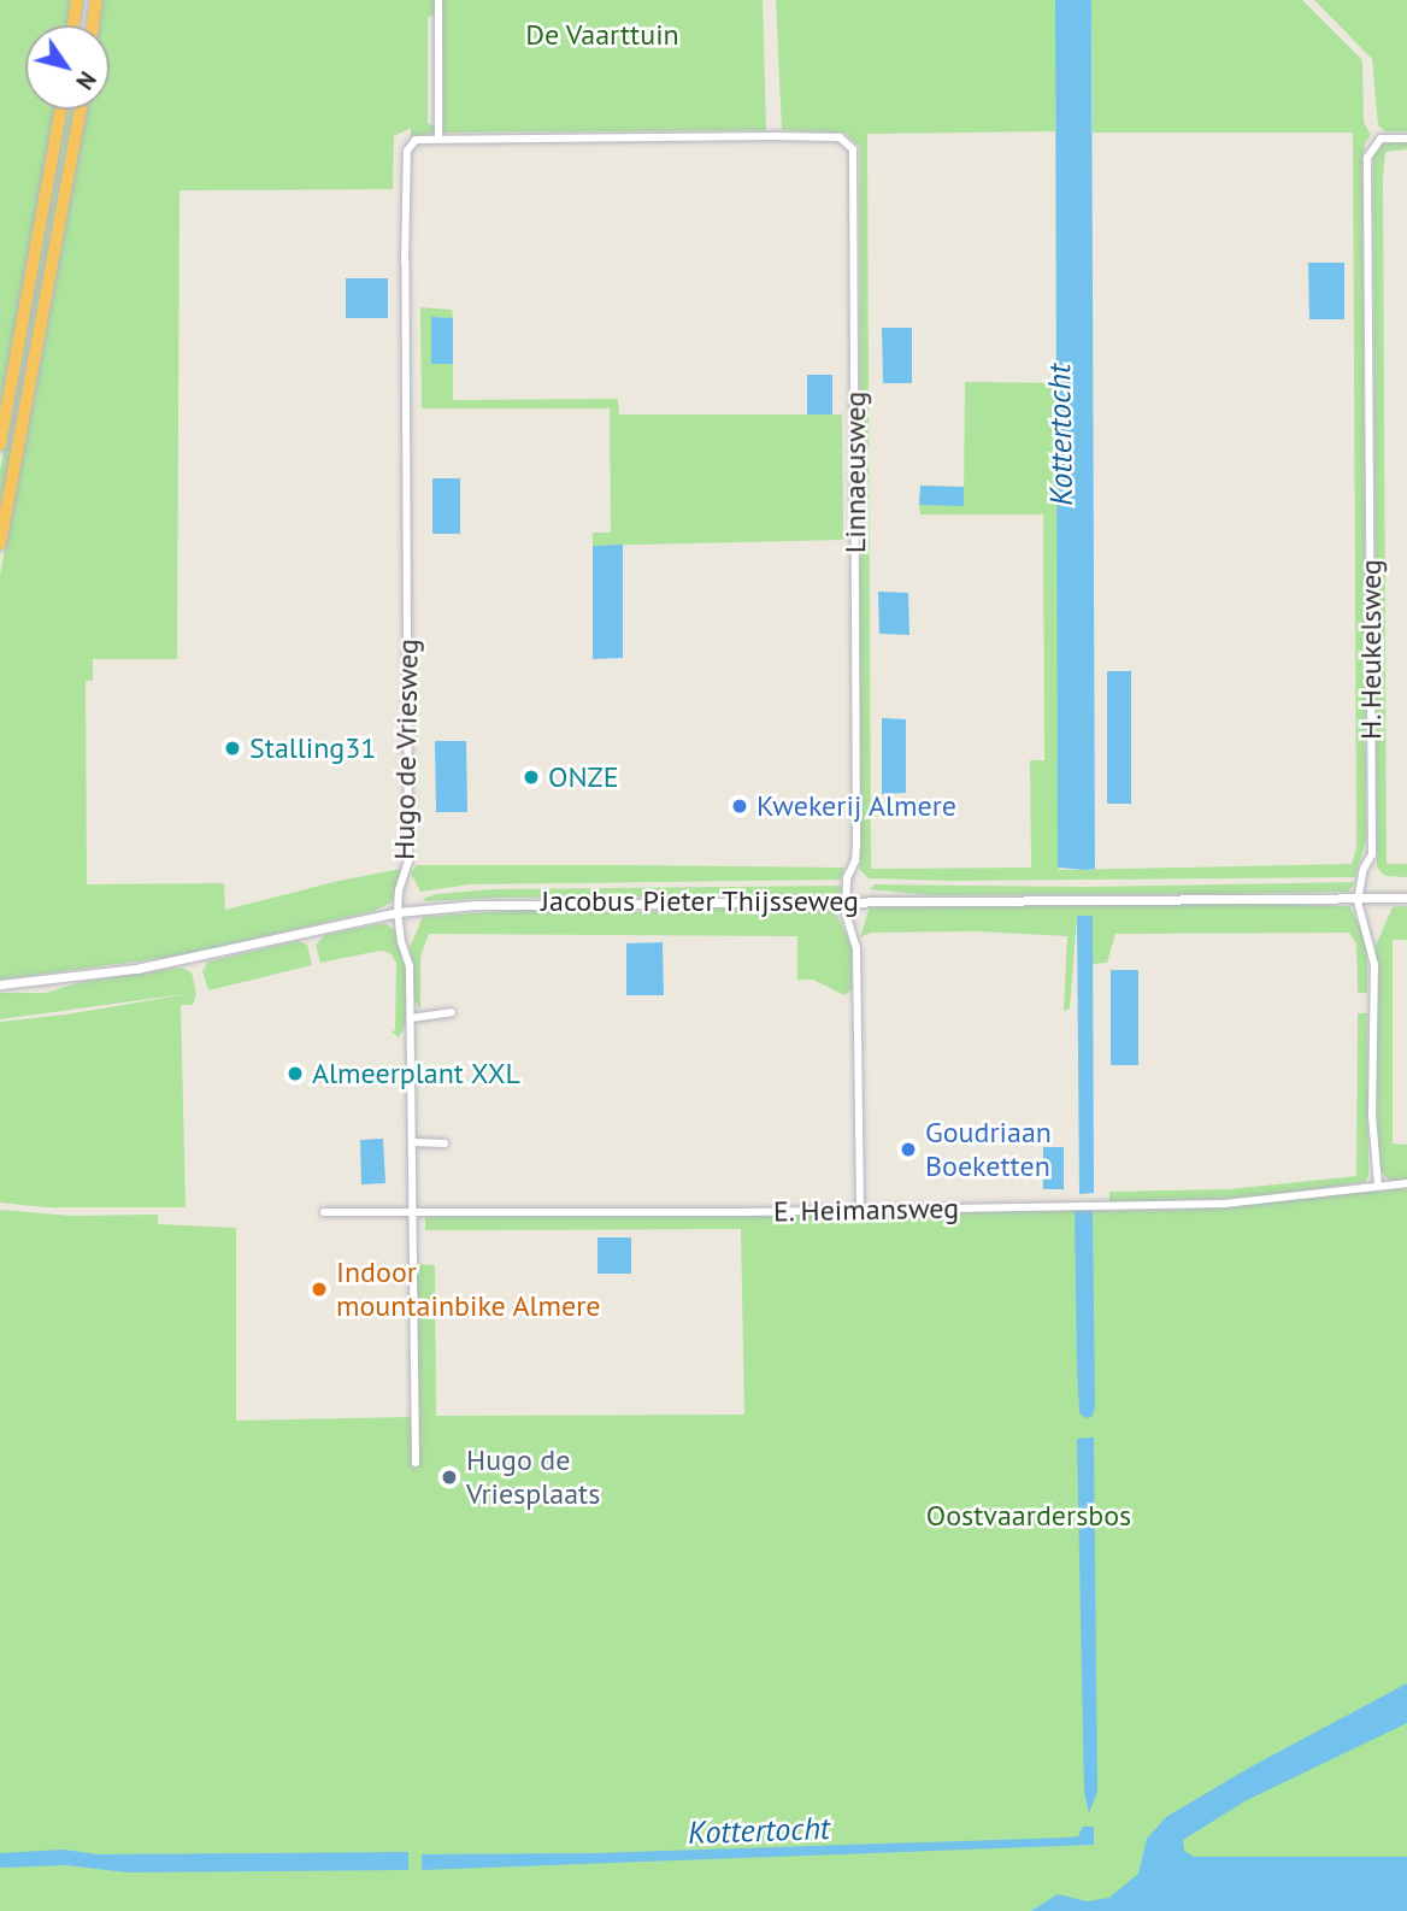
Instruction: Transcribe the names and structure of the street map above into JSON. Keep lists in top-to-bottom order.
{
  "streets": {
    "street": [
      "Linnaeusweg",
      "H. Heukelsweg",
      "Hugo de Vriesweg",
      "Jacobus Pieter Thijsseweg",
      "E. Heimansweg"
    ]
  },
  "crossings": [
    ["Linnaeusweg", "Hugo de Vriesweg"],
    ["Linnaeusweg", "Jacobus Pieter Thijsseweg"],
    ["Linnaeusweg", "E. Heimansweg"],
    ["H. Heukelsweg", "Jacobus Pieter Thijsseweg"],
    ["Hugo de Vriesweg", "Jacobus Pieter Thijsseweg"],
    ["Hugo de Vriesweg", "E. Heimansweg"]
  ],
  "water": ["Kottertocht"],
  "parks": ["De Vaarttuin", "Oostvaardersbos"],
  "places": [
    "Stalling31",
    "ONZE",
    "Kwekerij Almere",
    "Almeerplant XXL",
    "Goudriaan Boeketten",
    "Indoor mountainbike Almere",
    "Hugo de Vriesplaats"
  ],
  "north": "bottom right"
}
